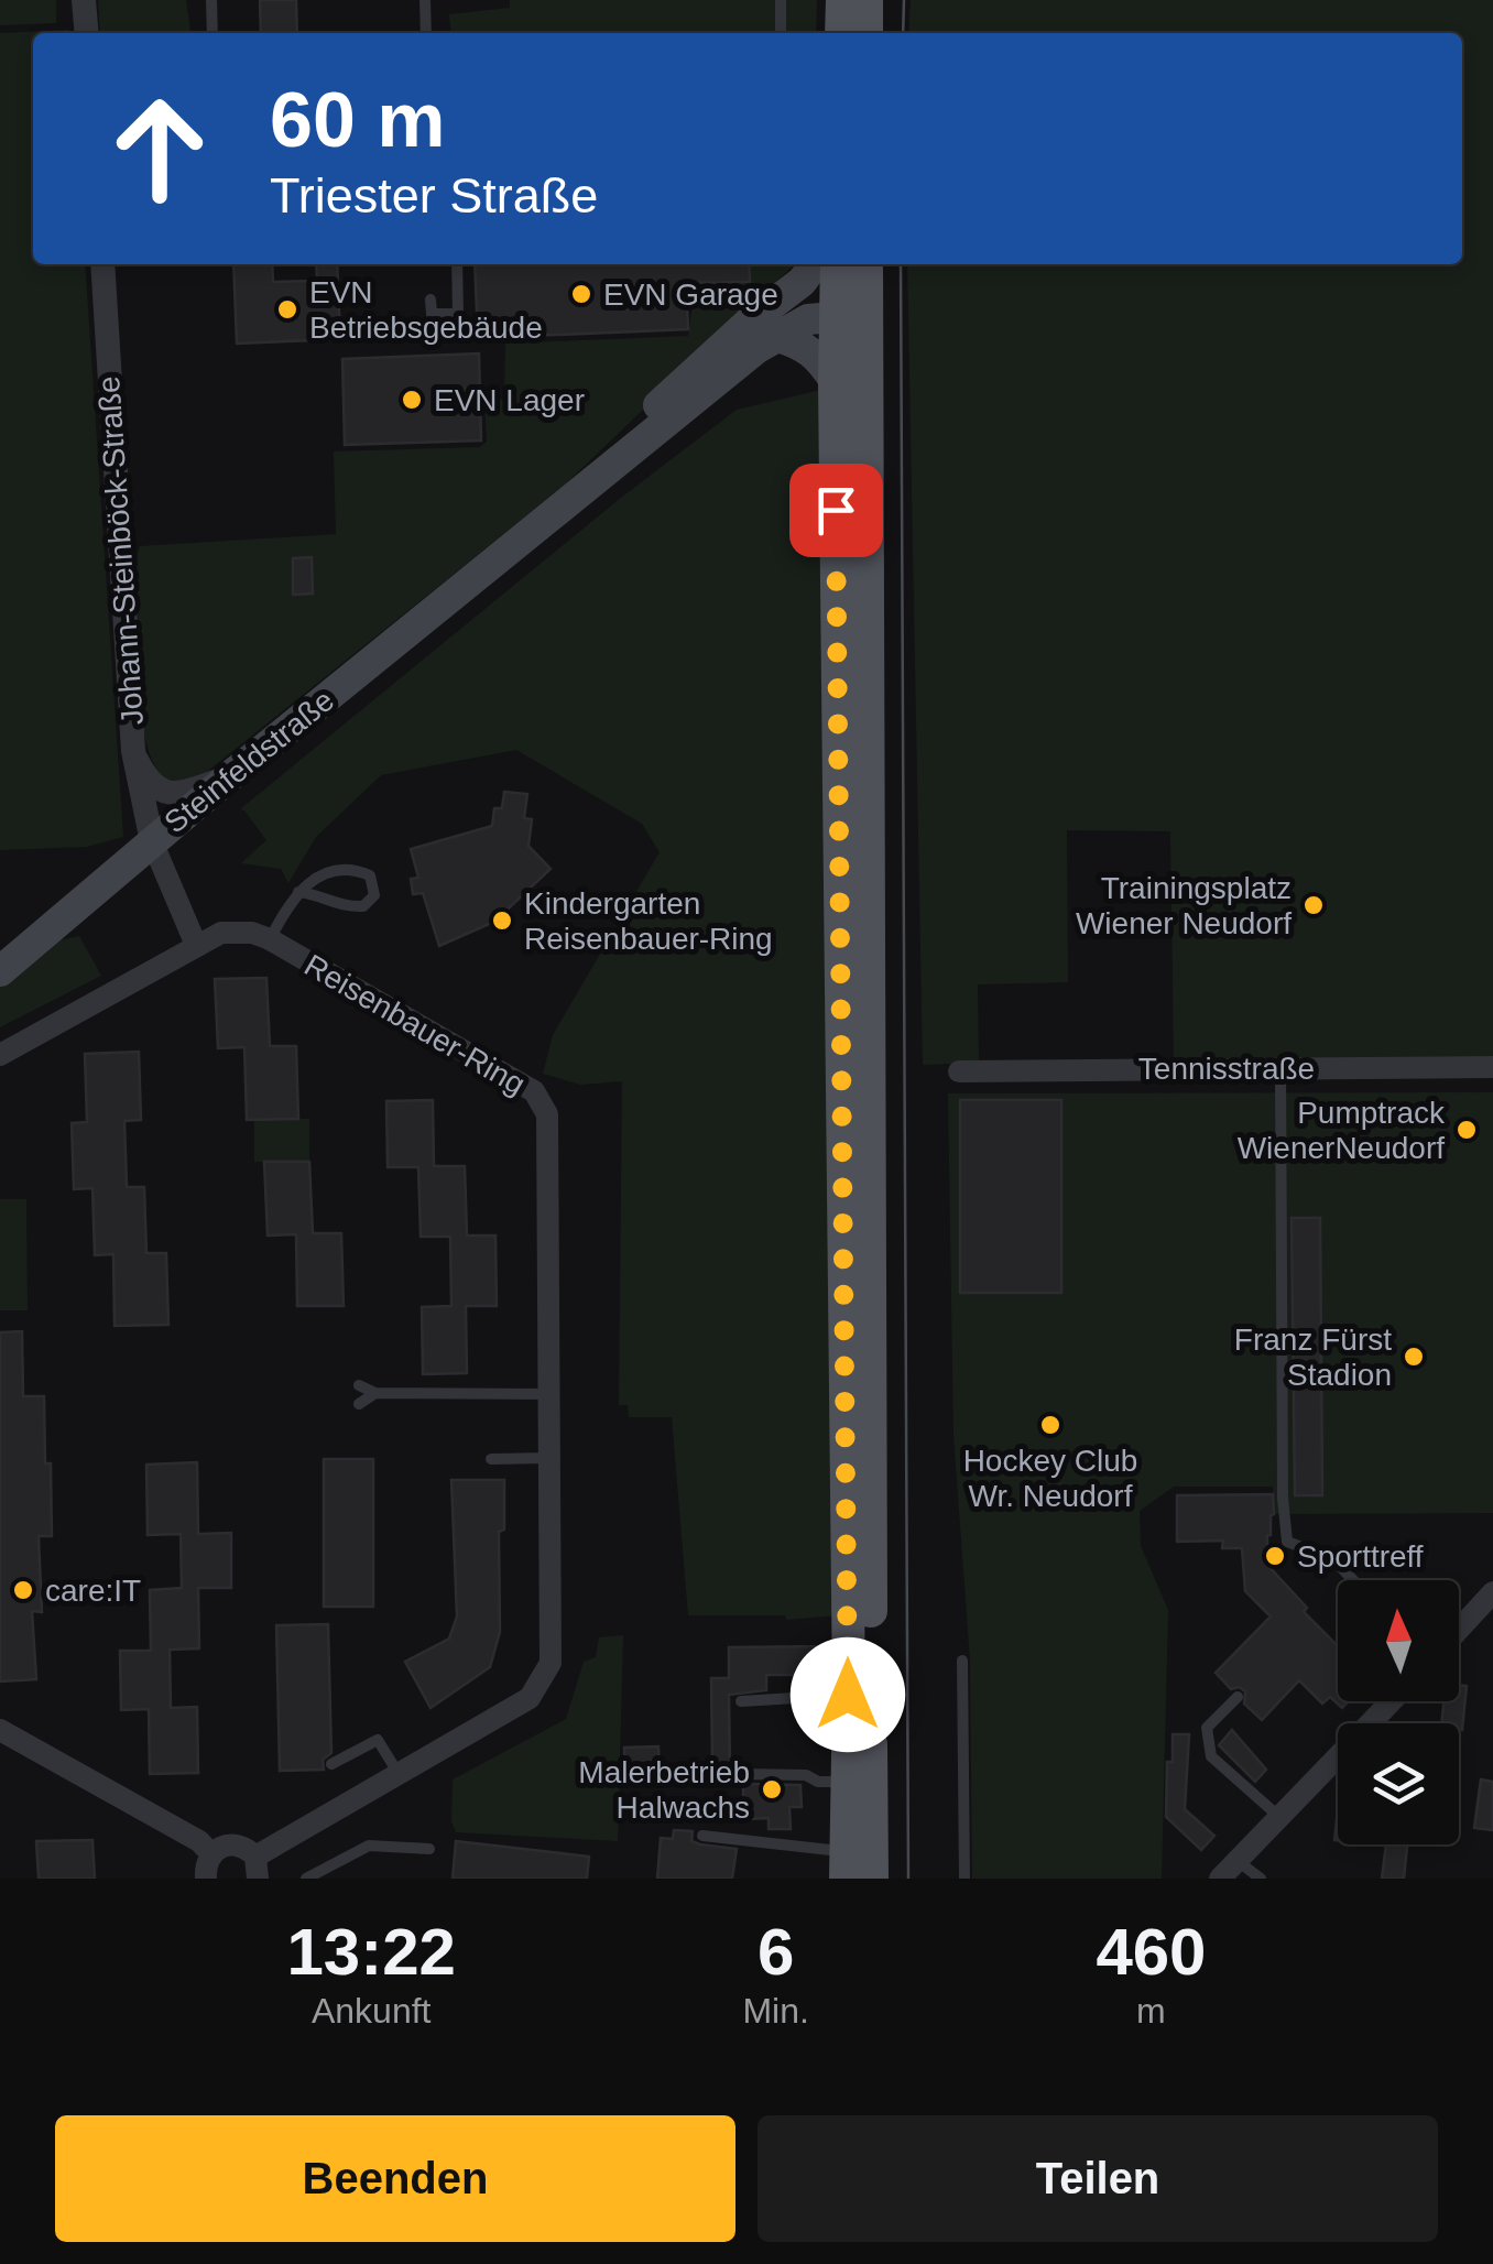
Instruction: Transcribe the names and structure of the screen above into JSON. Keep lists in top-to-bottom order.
{
  "streets": {
    "main road": ["Steinfeldstraße"],
    "street": ["Johann-Steinböck-Straße", "Reisenbauer-Ring", "Tennisstraße"]
  },
  "crossings": [
    ["Johann-Steinböck-Straße", "Steinfeldstraße"]
  ],
  "places": [
    "EVN Garage",
    "EVN Betriebsgebäude",
    "EVN Lager",
    "Trainingsplatz Wiener Neudorf",
    "Kindergarten Reisenbauer-Ring",
    "Pumptrack WienerNeudorf",
    "Franz Fürst Stadion",
    "Hockey Club Wr. Neudorf",
    "Sporttreff",
    "care:IT",
    "Malerbetrieb Halwachs"
  ],
  "north": "top",
  "page": {
    "turn": ["60 m", "Triester Straße"],
    "eta": [
      "13:22",
      "Ankunft",
      "6",
      "Min.",
      "460",
      "m"
    ],
    "buttons": ["Beenden", "Teilen"]
  }
}
